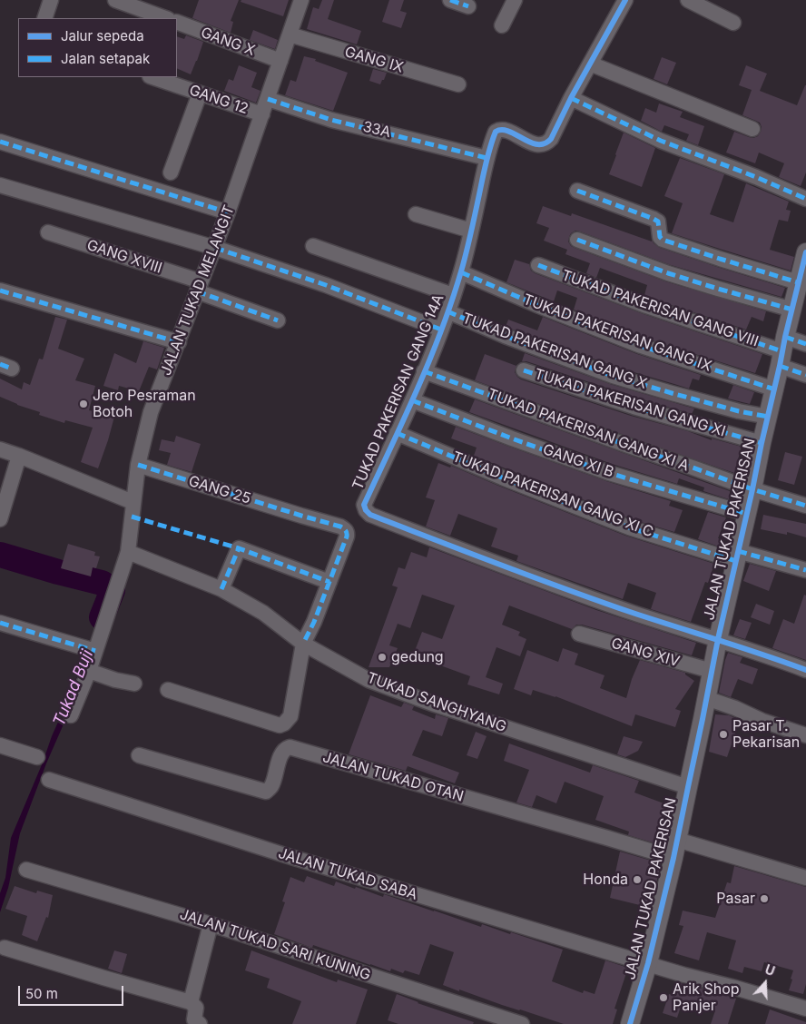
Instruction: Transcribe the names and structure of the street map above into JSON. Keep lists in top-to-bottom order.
{
  "streets": {
    "street": [
      "GANG X",
      "GANG IX",
      "GANG 12",
      "33A",
      "GANG XVIII",
      "JALAN TUKAD MELANGIT",
      "TUKAD PAKERISAN GANG VIII",
      "TUKAD PAKERISAN GANG IX",
      "TUKAD PAKERISAN GANG X",
      "TUKAD PAKERISAN GANG 14A",
      "TUKAD PAKERISAN GANG XI",
      "TUKAD PAKERISAN GANG XI A",
      "GANG XI B",
      "GANG 25",
      "TUKAD PAKERISAN GANG XI C",
      "JALAN TUKAD PAKERISAN",
      "GANG XIV",
      "TUKAD SANGHYANG",
      "JALAN TUKAD OTAN",
      "JALAN TUKAD SABA",
      "JALAN TUKAD SARI KUNING"
    ]
  },
  "crossings": [
    ["GANG X", "JALAN TUKAD MELANGIT"],
    ["GANG IX", "JALAN TUKAD MELANGIT"],
    ["GANG 12", "JALAN TUKAD MELANGIT"],
    ["33A", "JALAN TUKAD MELANGIT"],
    ["33A", "TUKAD PAKERISAN GANG 14A"],
    ["GANG XVIII", "JALAN TUKAD MELANGIT"],
    ["JALAN TUKAD MELANGIT", "GANG 25"],
    ["JALAN TUKAD MELANGIT", "TUKAD SANGHYANG"],
    ["TUKAD PAKERISAN GANG VIII", "JALAN TUKAD PAKERISAN"],
    ["TUKAD PAKERISAN GANG IX", "TUKAD PAKERISAN GANG 14A"],
    ["TUKAD PAKERISAN GANG IX", "JALAN TUKAD PAKERISAN"],
    ["TUKAD PAKERISAN GANG X", "TUKAD PAKERISAN GANG 14A"],
    ["TUKAD PAKERISAN GANG X", "JALAN TUKAD PAKERISAN"],
    ["TUKAD PAKERISAN GANG 14A", "TUKAD PAKERISAN GANG XI A"],
    ["TUKAD PAKERISAN GANG 14A", "GANG XI B"],
    ["TUKAD PAKERISAN GANG 14A", "TUKAD PAKERISAN GANG XI C"],
    ["TUKAD PAKERISAN GANG 14A", "JALAN TUKAD PAKERISAN"],
    ["TUKAD PAKERISAN GANG XI", "JALAN TUKAD PAKERISAN"],
    ["TUKAD PAKERISAN GANG XI A", "JALAN TUKAD PAKERISAN"],
    ["GANG XI B", "JALAN TUKAD PAKERISAN"],
    ["TUKAD PAKERISAN GANG XI C", "JALAN TUKAD PAKERISAN"],
    ["JALAN TUKAD PAKERISAN", "GANG XIV"],
    ["JALAN TUKAD PAKERISAN", "TUKAD SANGHYANG"],
    ["JALAN TUKAD PAKERISAN", "JALAN TUKAD OTAN"],
    ["JALAN TUKAD PAKERISAN", "JALAN TUKAD SABA"]
  ],
  "water": ["Tukad Buji"],
  "places": [
    "Jero Pesraman Botoh",
    "gedung",
    "Pasar T. Pekarisan",
    "Honda",
    "Pasar",
    "Arik Shop Panjer"
  ],
  "legend": ["Jalur sepeda", "Jalan setapak"],
  "scale_bar": "50 m",
  "north": "top"
}
